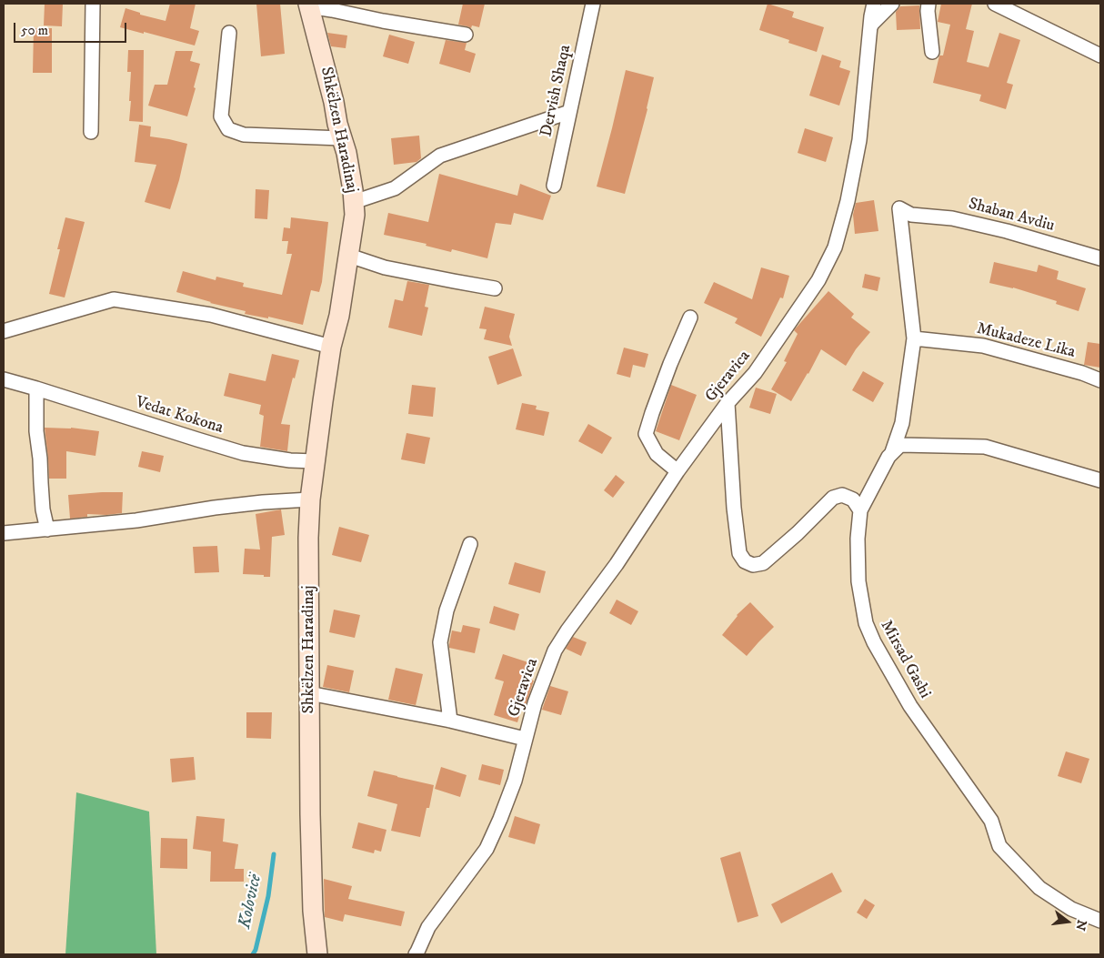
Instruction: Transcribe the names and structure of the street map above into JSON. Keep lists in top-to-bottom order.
{
  "streets": {
    "street": [
      "Dervish Shaqa",
      "Shkëlzen Haradinaj",
      "Shaban Avdiu",
      "Mukadeze Lika",
      "Gjeravica",
      "Vedat Kokona",
      "Mirsad Gashi"
    ]
  },
  "crossings": [
    ["Shkëlzen Haradinaj", "Gjeravica"],
    ["Shkëlzen Haradinaj", "Vedat Kokona"],
    ["Shaban Avdiu", "Mukadeze Lika"]
  ],
  "water": ["Kolovicë"],
  "scale_bar": "50 m",
  "north": "right"
}
